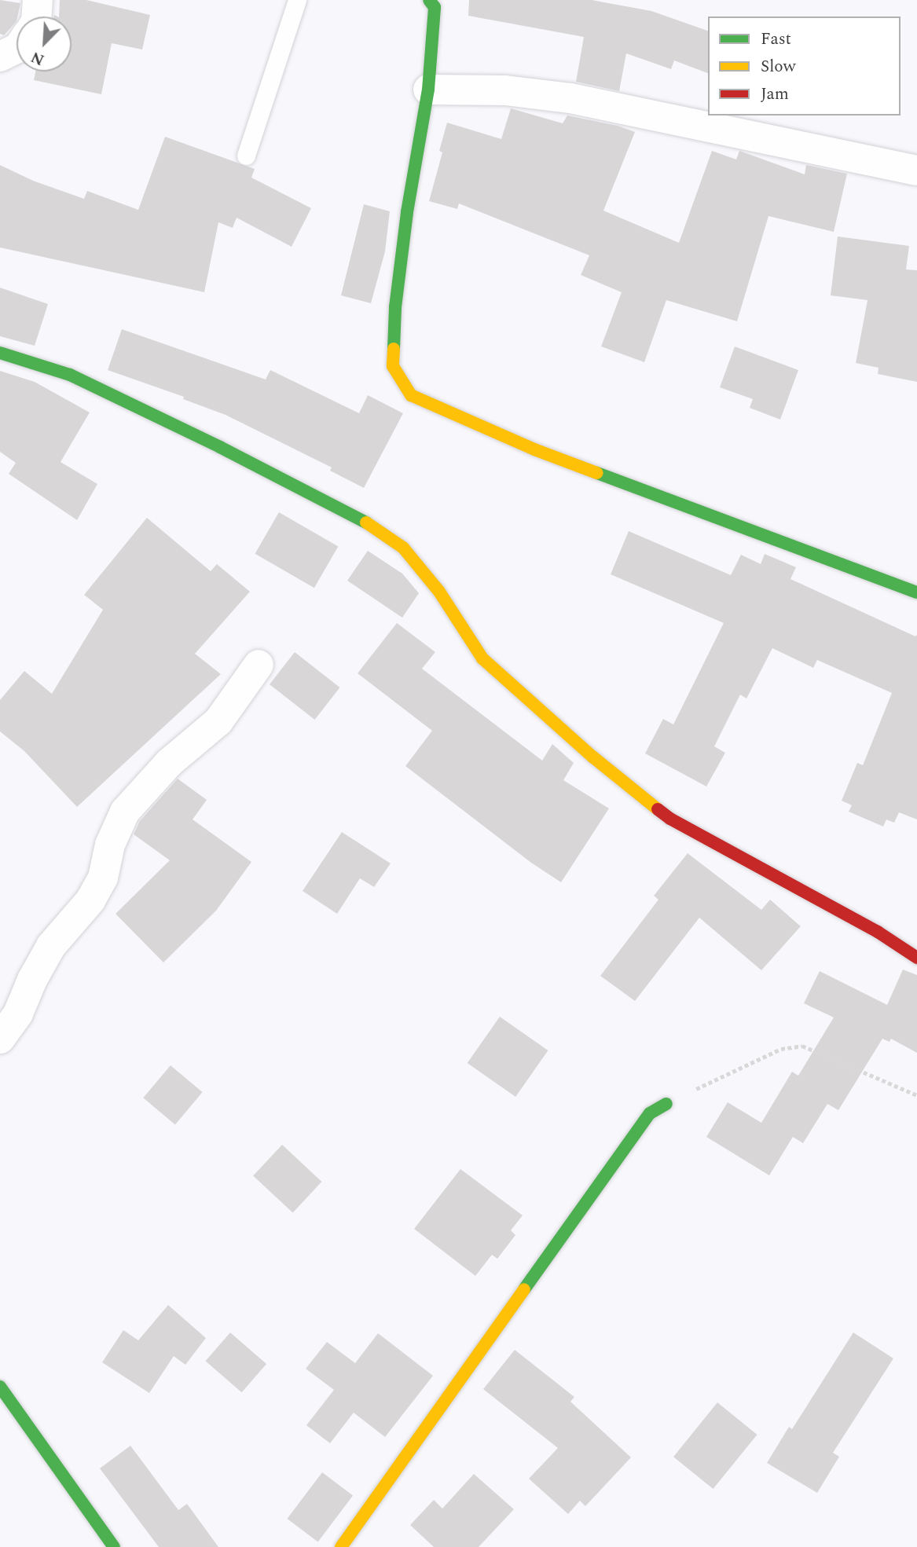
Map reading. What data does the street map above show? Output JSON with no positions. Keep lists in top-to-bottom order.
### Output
{
  "legend": ["Fast", "Slow", "Jam"],
  "north": "bottom left"
}
